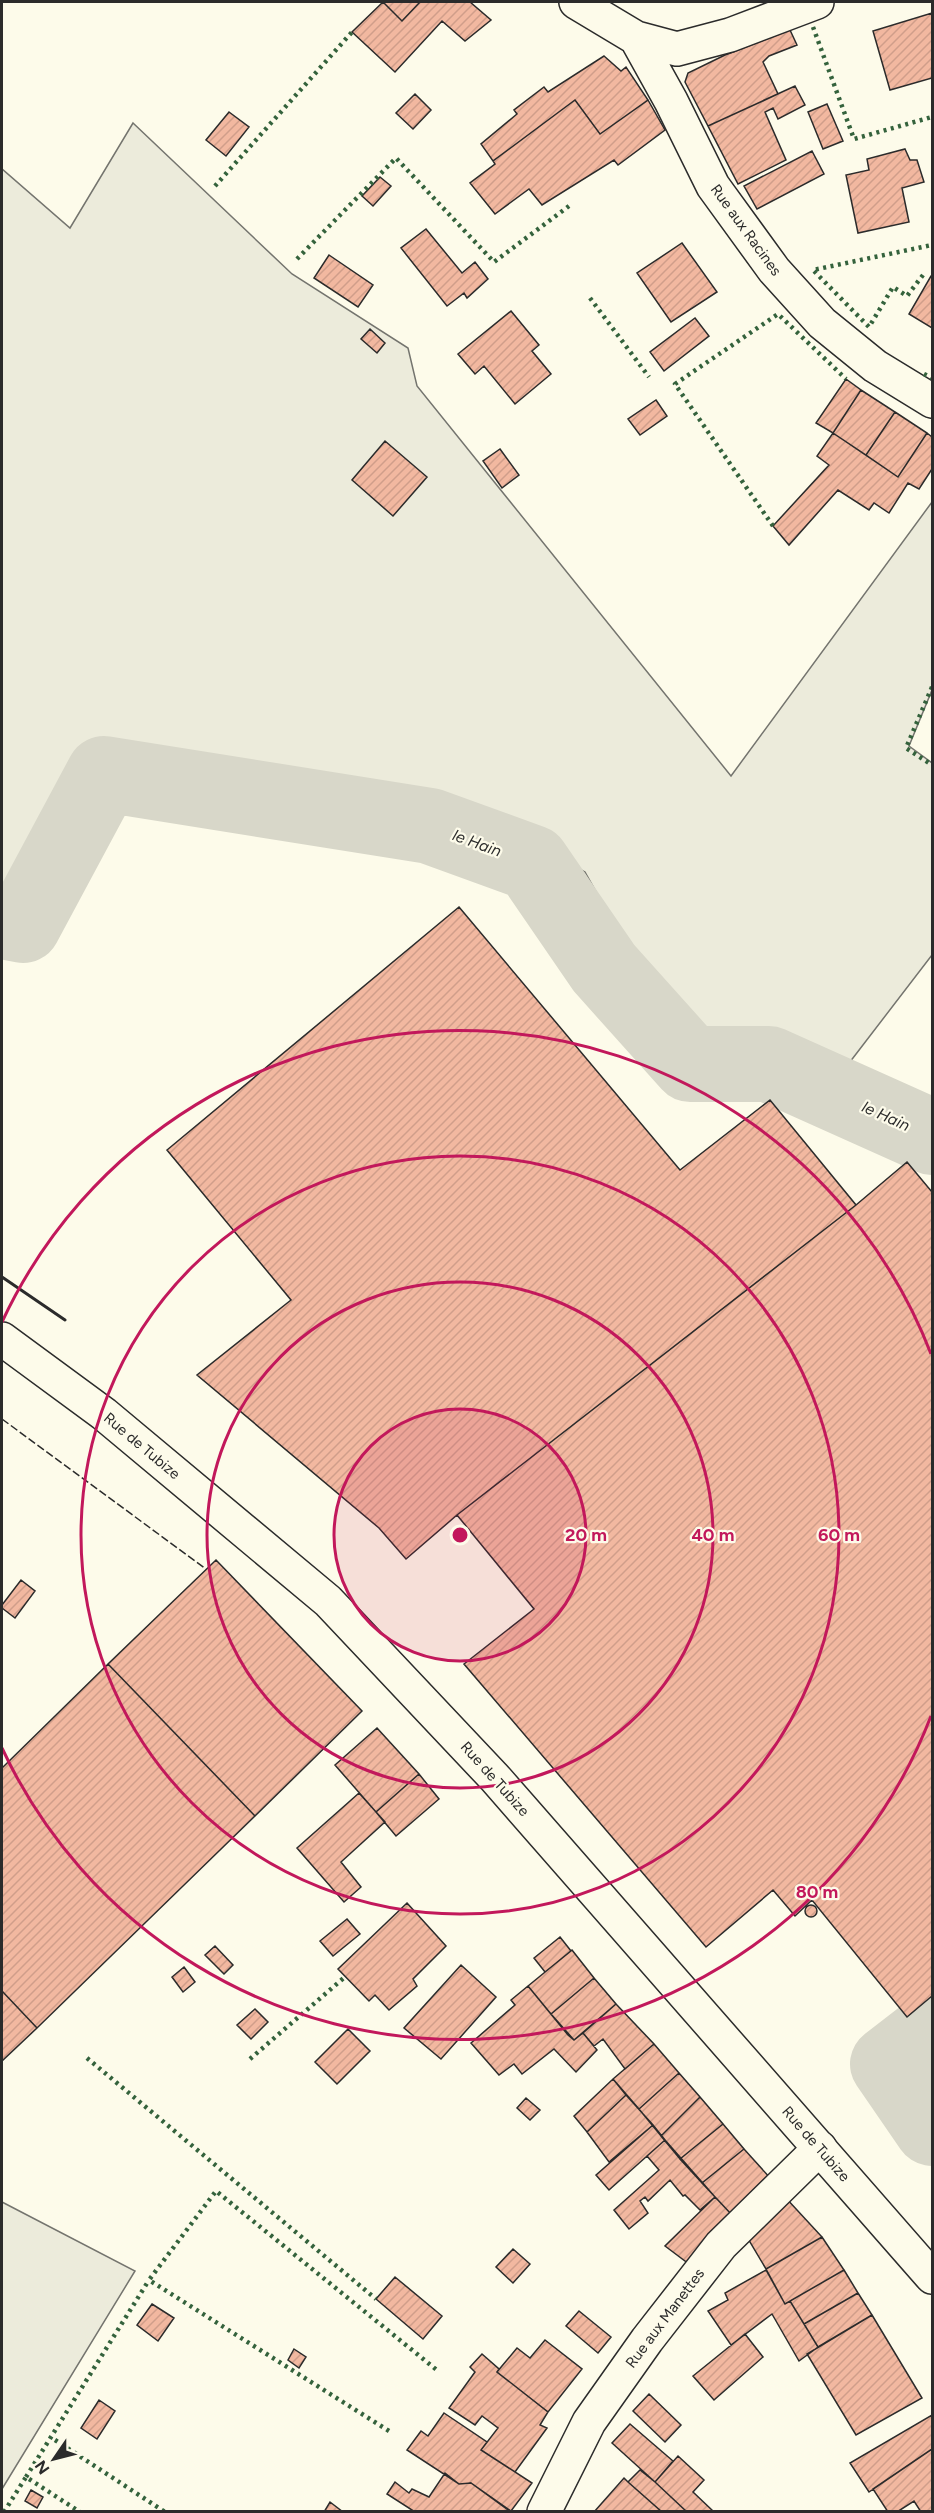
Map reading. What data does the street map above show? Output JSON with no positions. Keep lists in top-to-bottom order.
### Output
{
  "streets": {
    "main road": ["Rue aux Racines", "Rue de Tubize", "Rue aux Manettes"]
  },
  "crossings": [
    ["Rue de Tubize", "Rue aux Manettes"]
  ],
  "water": ["le Hain"],
  "north": "bottom left",
  "rings": [
    "20 m",
    "40 m",
    "60 m",
    "80 m"
  ]
}
